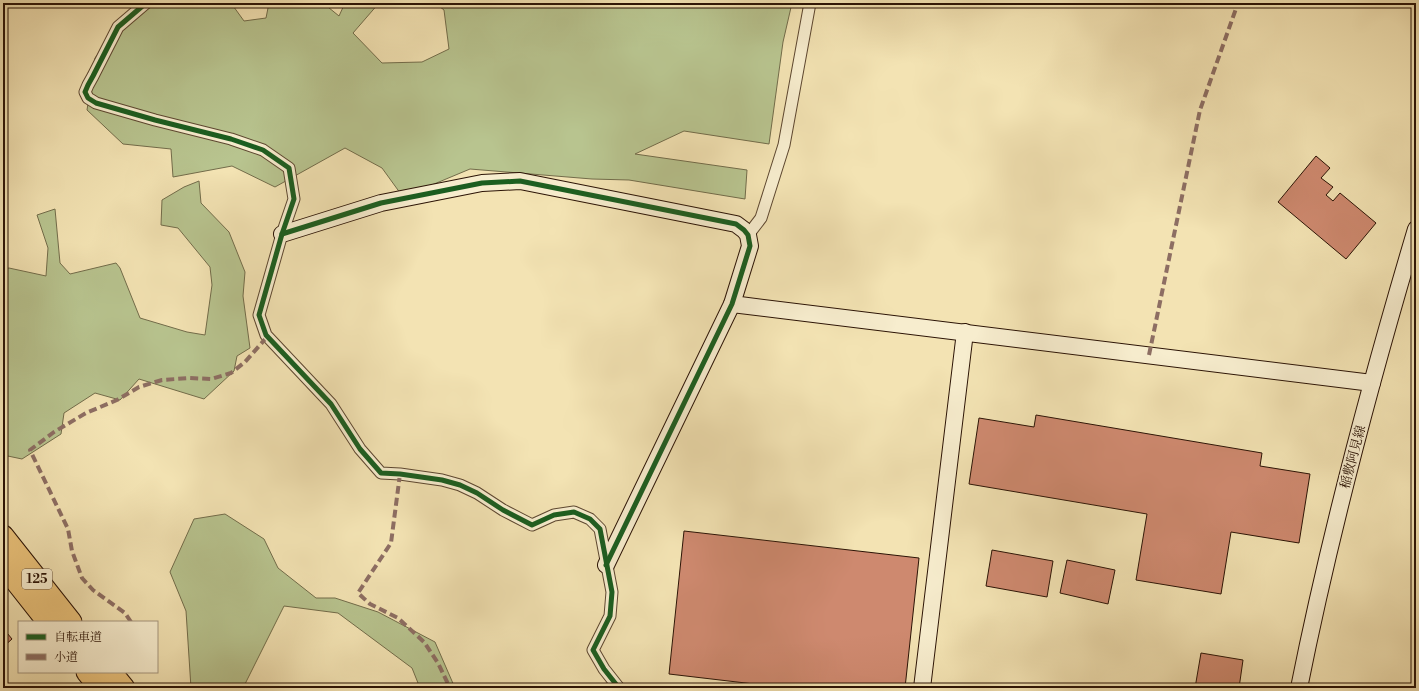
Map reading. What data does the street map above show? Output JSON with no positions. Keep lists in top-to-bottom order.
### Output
{
  "streets": {
    "highway": ["125"],
    "street": ["稲敷阿見線"]
  },
  "legend": ["自転車道", "小道"]
}
